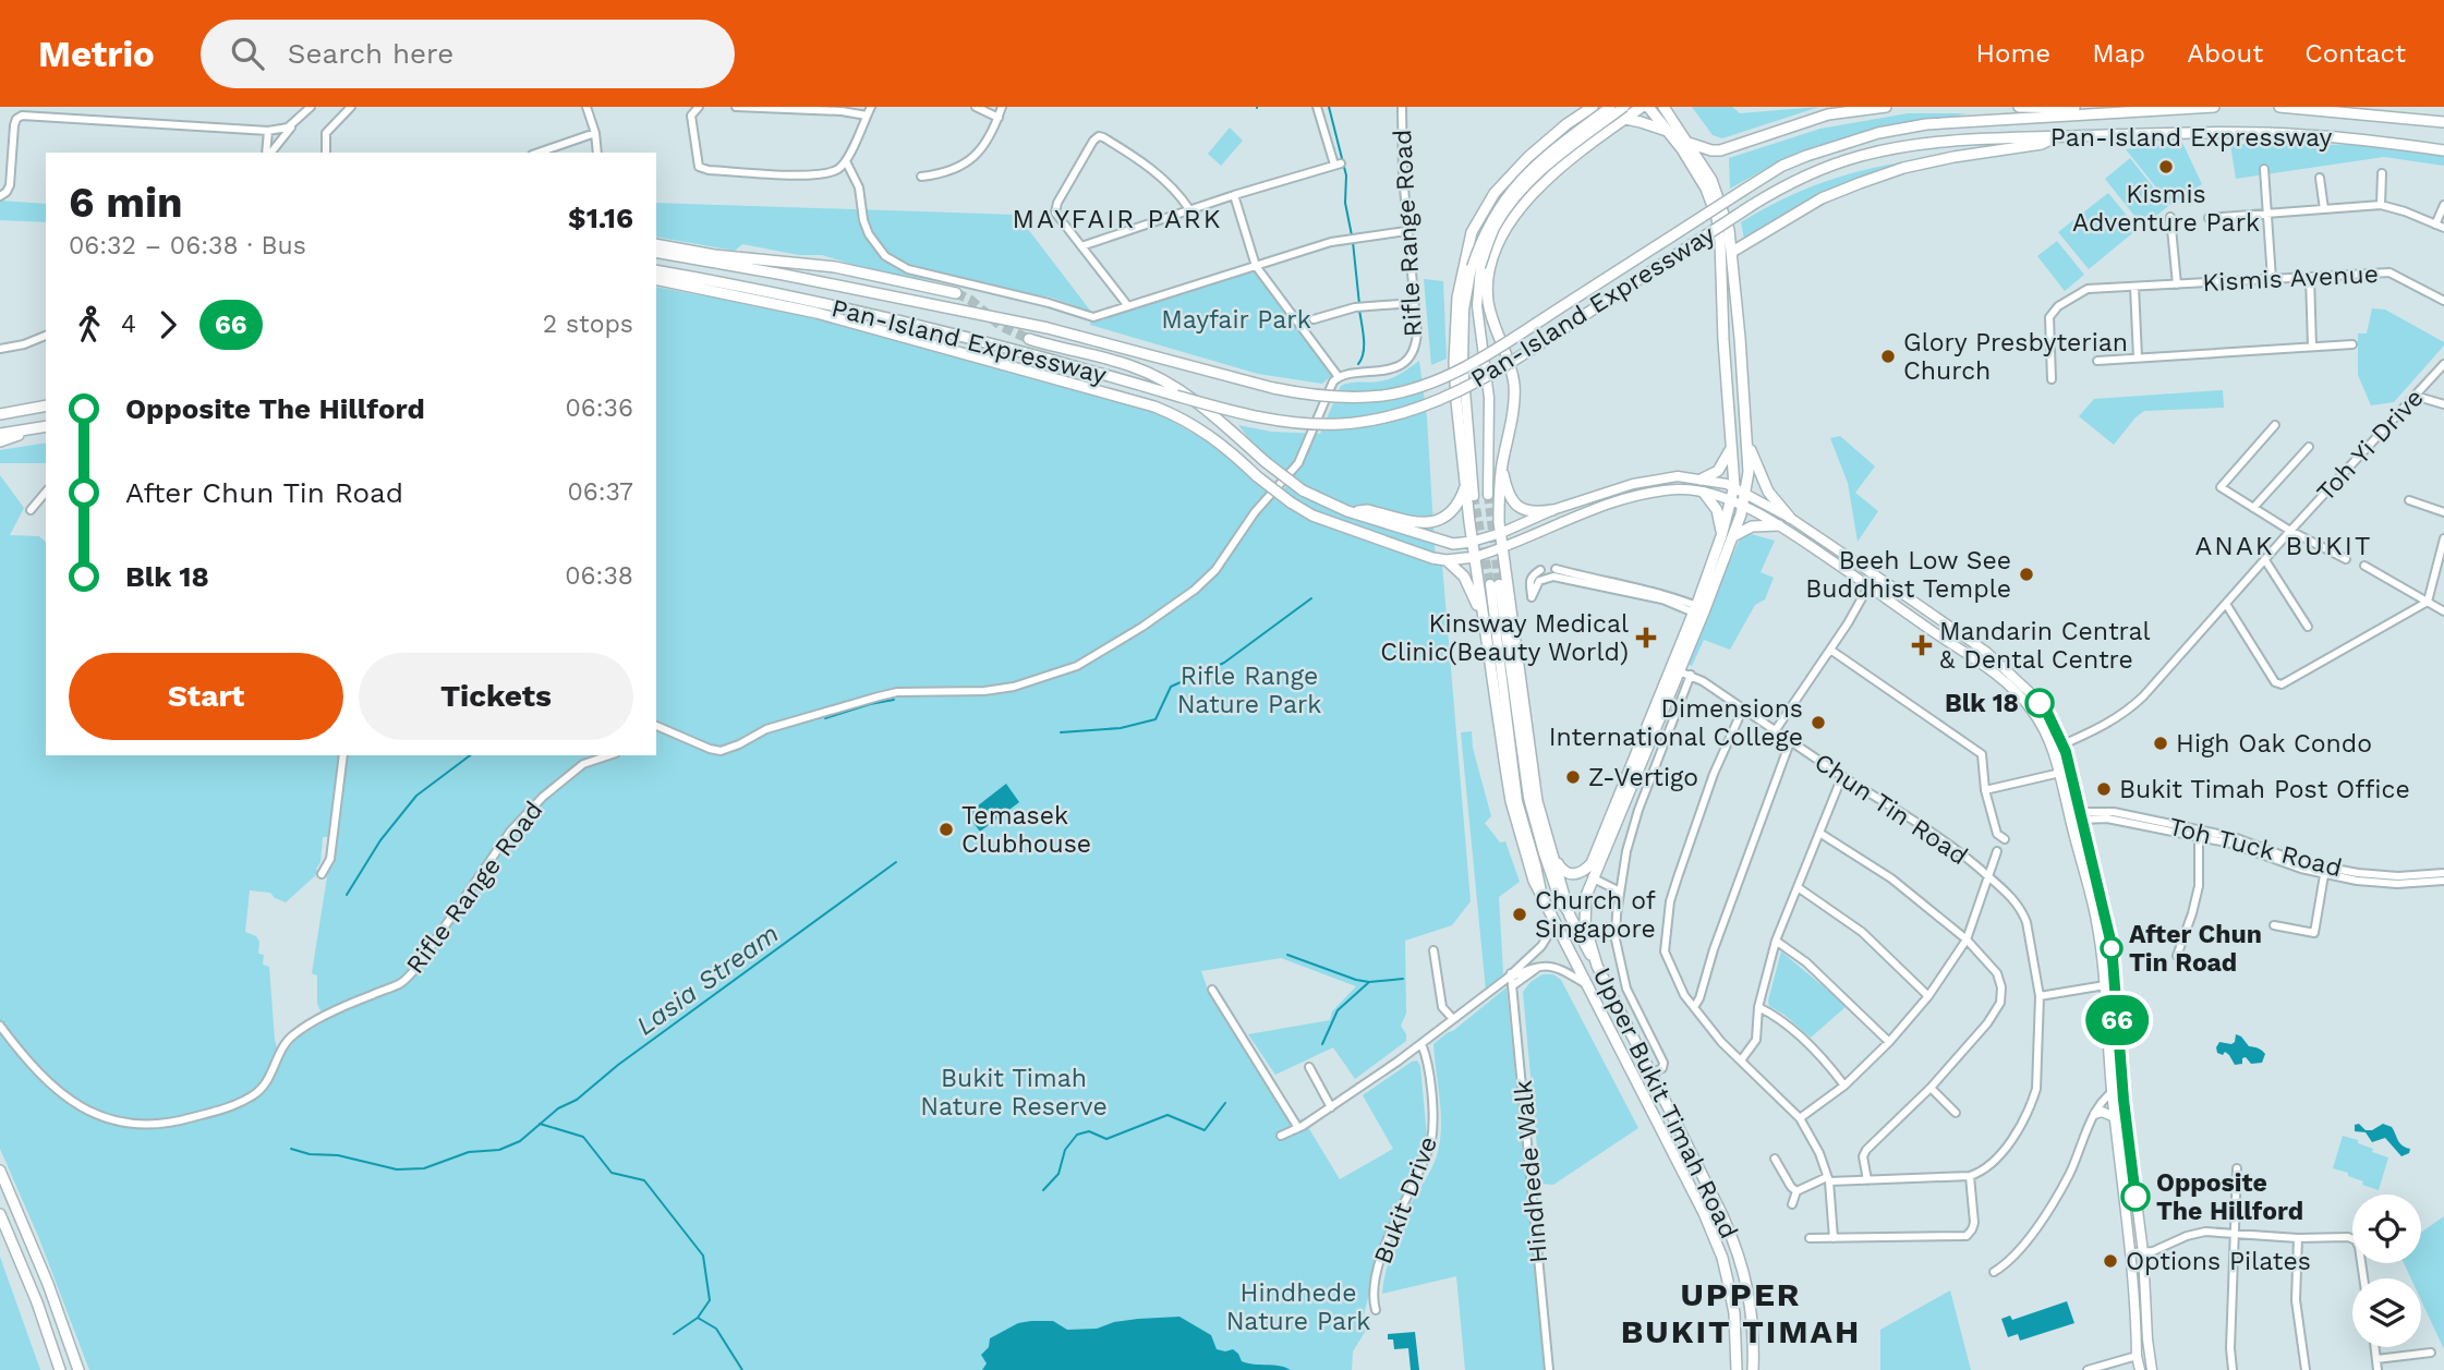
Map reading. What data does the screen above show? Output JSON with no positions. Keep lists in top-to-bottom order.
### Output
{
  "streets": {
    "highway": ["Pan-Island Expressway", "Upper Bukit Timah Road"],
    "street": [
      "Rifle Range Road",
      "Kismis Avenue",
      "Toh Yi Drive",
      "Chun Tin Road",
      "Toh Tuck Road",
      "Hindhede Walk",
      "Bukit Drive"
    ]
  },
  "crossings": [
    ["Chun Tin Road", "Upper Bukit Timah Road"]
  ],
  "districts": ["MAYFAIR PARK", "ANAK BUKIT", "UPPER BUKIT TIMAH"],
  "water": ["Lasia Stream"],
  "parks": [
    "Mayfair Park",
    "Rifle Range Nature Park",
    "Bukit Timah Nature Reserve",
    "Hindhede Nature Park"
  ],
  "places": {
    "other": [
      "Kismis Adventure Park",
      "Glory Presbyterian Church",
      "Beeh Low See Buddhist Temple",
      "Blk 18",
      "Dimensions International College",
      "High Oak Condo",
      "Z-Vertigo",
      "Bukit Timah Post Office",
      "Temasek Clubhouse",
      "Church of Singapore",
      "After Chun Tin Road",
      "Opposite The Hillford",
      "Options Pilates"
    ],
    "health": ["Kinsway Medical Clinic(Beauty World)", "Mandarin Central & Dental Centre"]
  },
  "lines": ["bus line 66"],
  "page": {
    "header": "Metrio",
    "search": "Search here",
    "nav": [
      "Home",
      "Map",
      "About",
      "Contact"
    ],
    "on_map": "66",
    "heading": ["6 min", "06:32 – 06:38 · Bus", "$1.16"],
    "legs": ["4", "66", "2 stops"],
    "list": [
      {
        "name": "Opposite The Hillford",
        "value": "06:36"
      },
      {
        "name": "After Chun Tin Road",
        "value": "06:37"
      },
      {
        "name": "Blk 18",
        "value": "06:38"
      }
    ],
    "buttons": ["Start", "Tickets"]
  }
}
